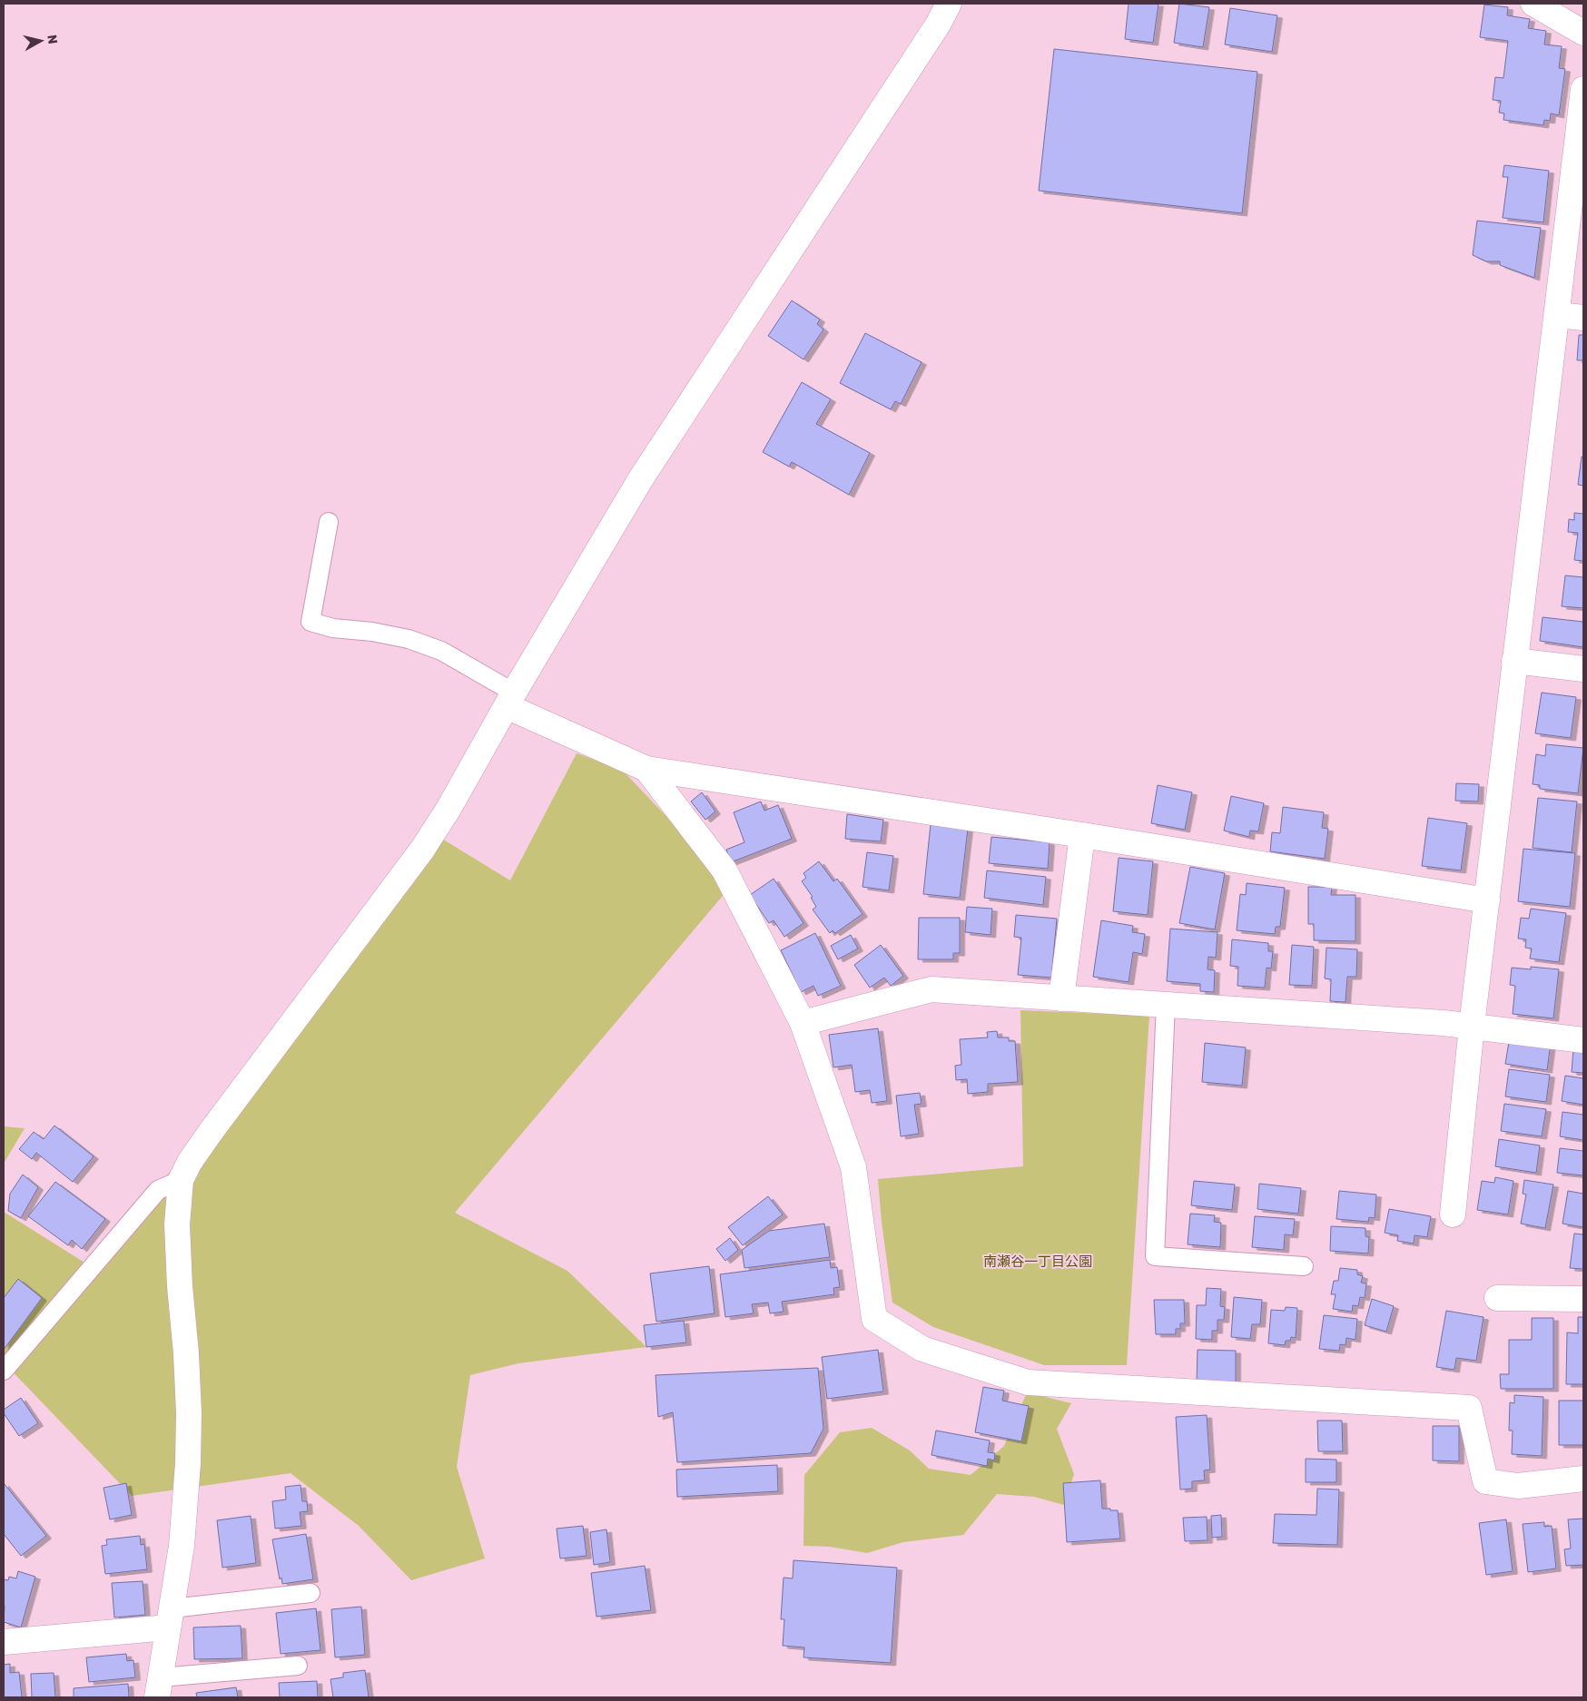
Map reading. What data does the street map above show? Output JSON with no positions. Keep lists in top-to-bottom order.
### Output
{
  "parks": ["南瀬谷一丁目公園"],
  "north": "right"
}
